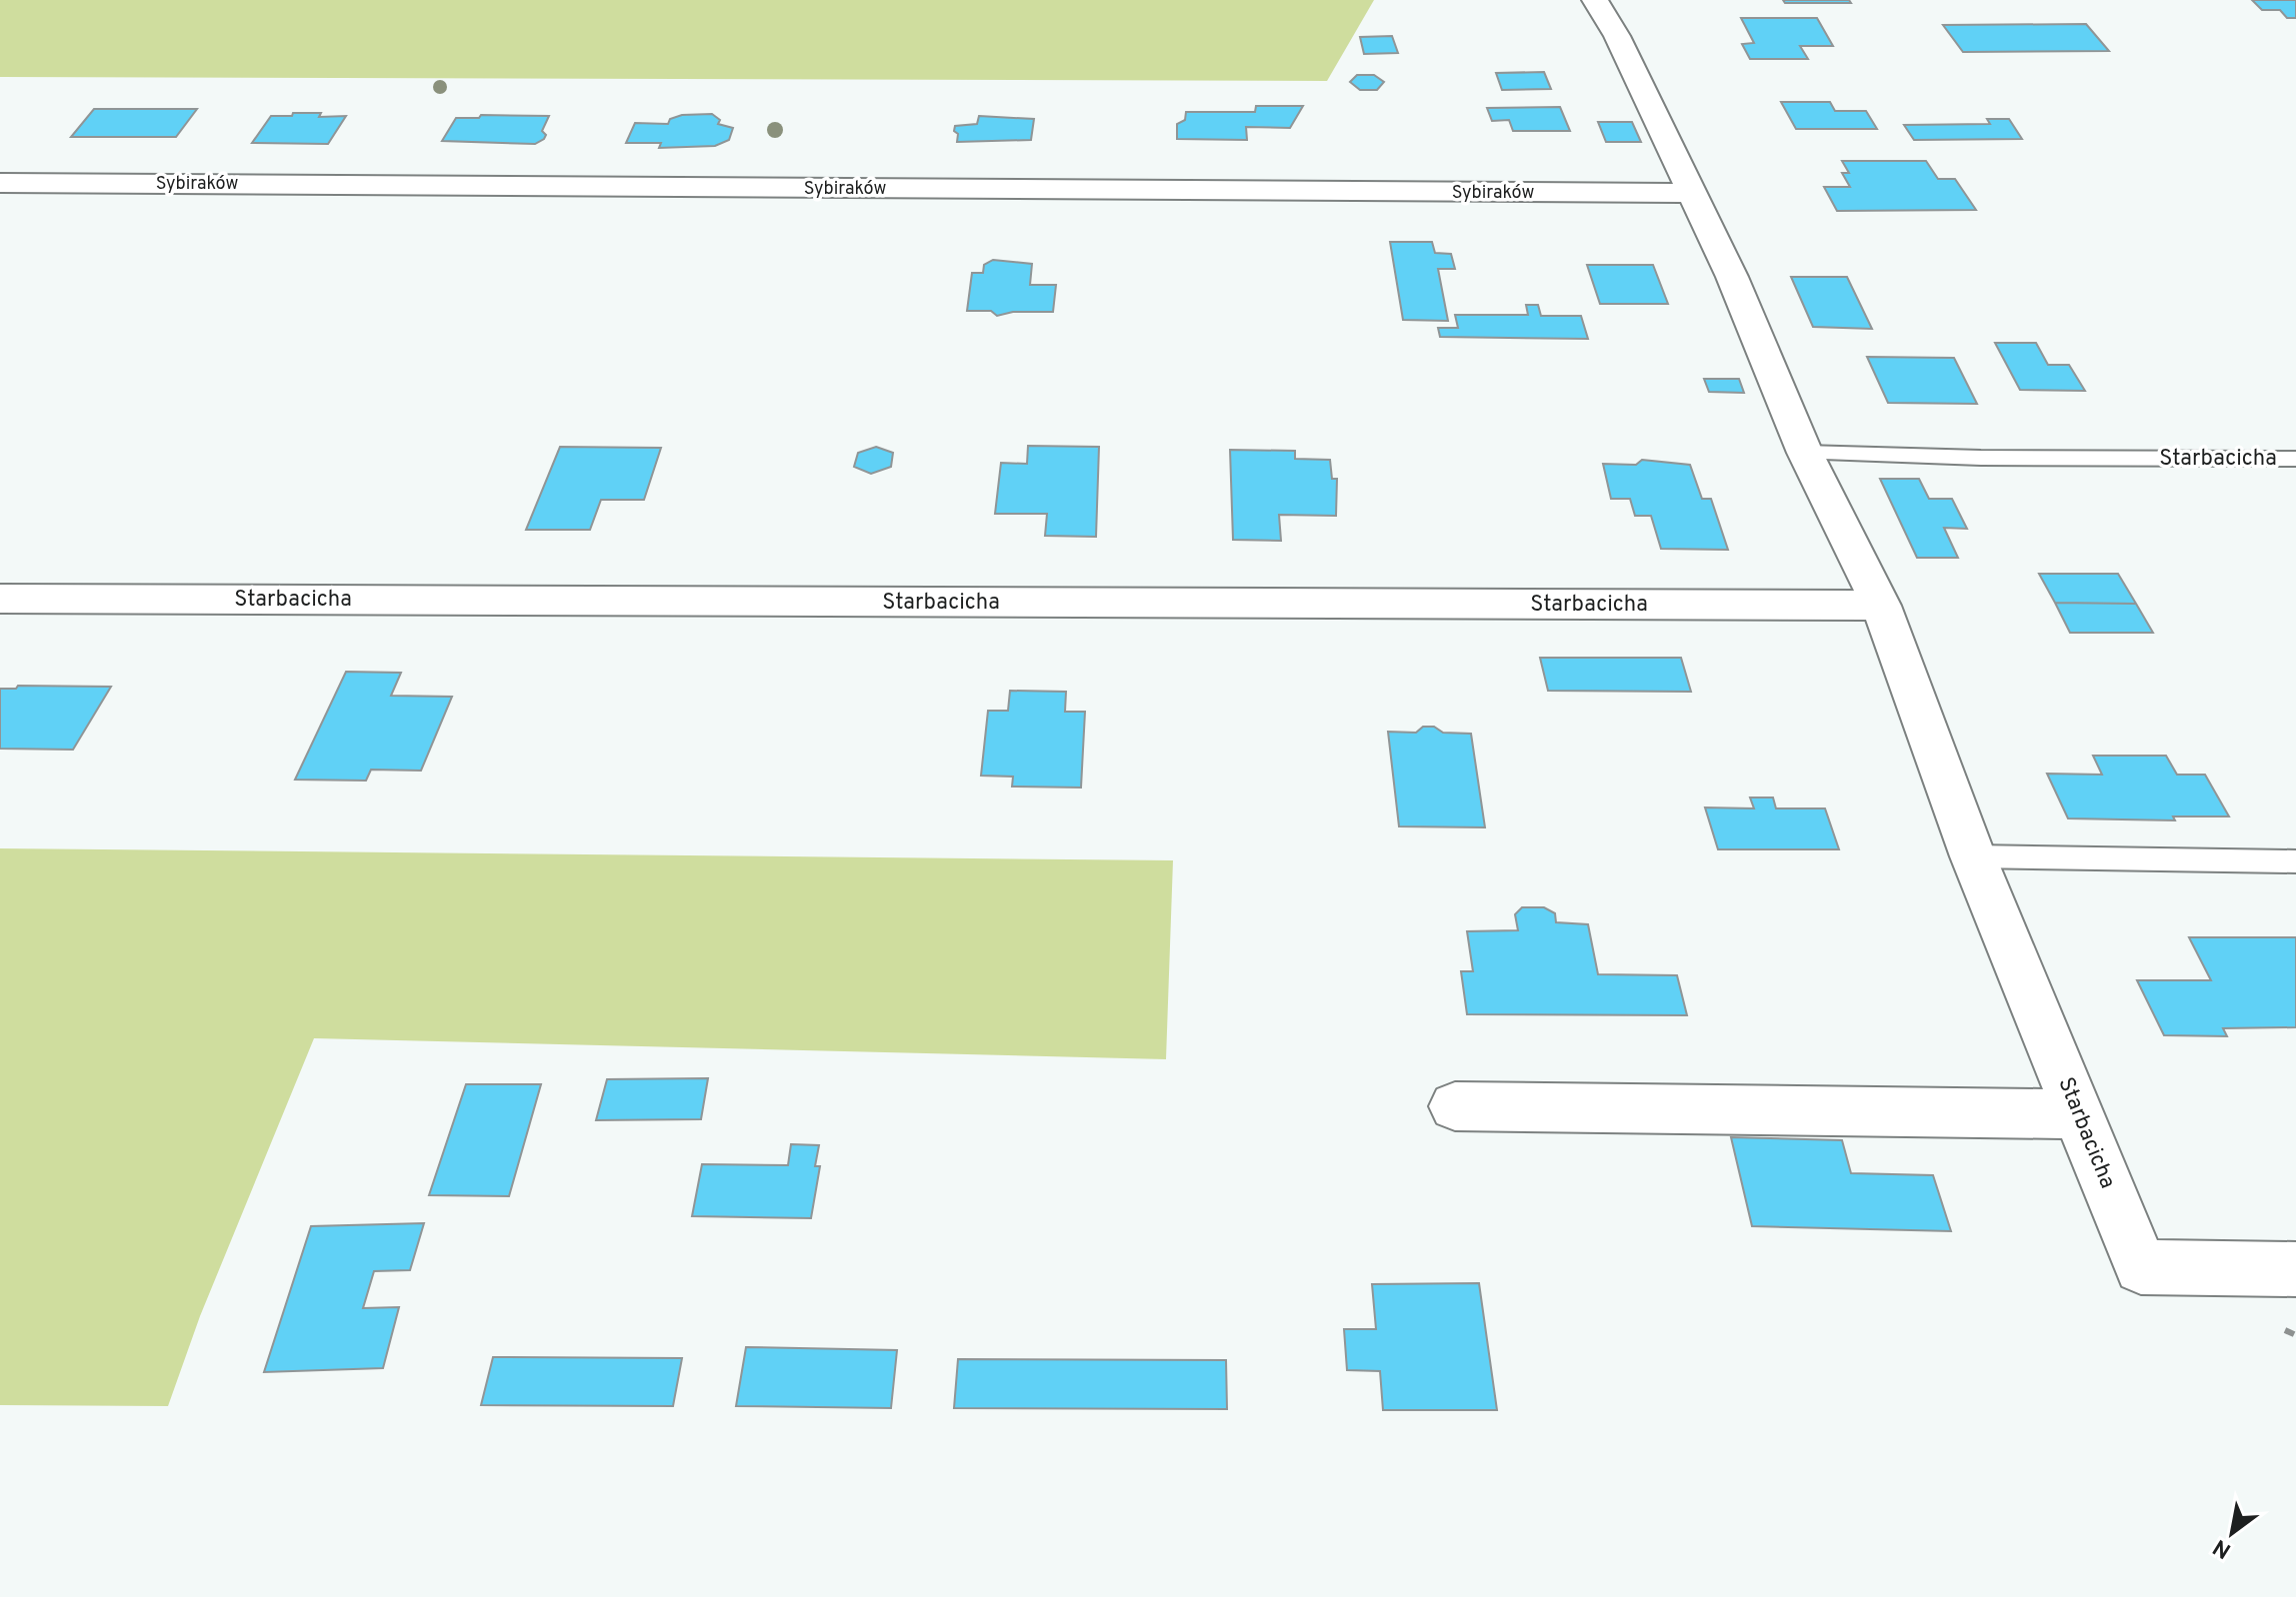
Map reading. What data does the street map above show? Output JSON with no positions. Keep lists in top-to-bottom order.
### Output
{
  "streets": {
    "street": ["Sybiraków", "Starbacicha"]
  },
  "crossings": [
    ["Sybiraków", "Starbacicha"]
  ],
  "north": "bottom left"
}
